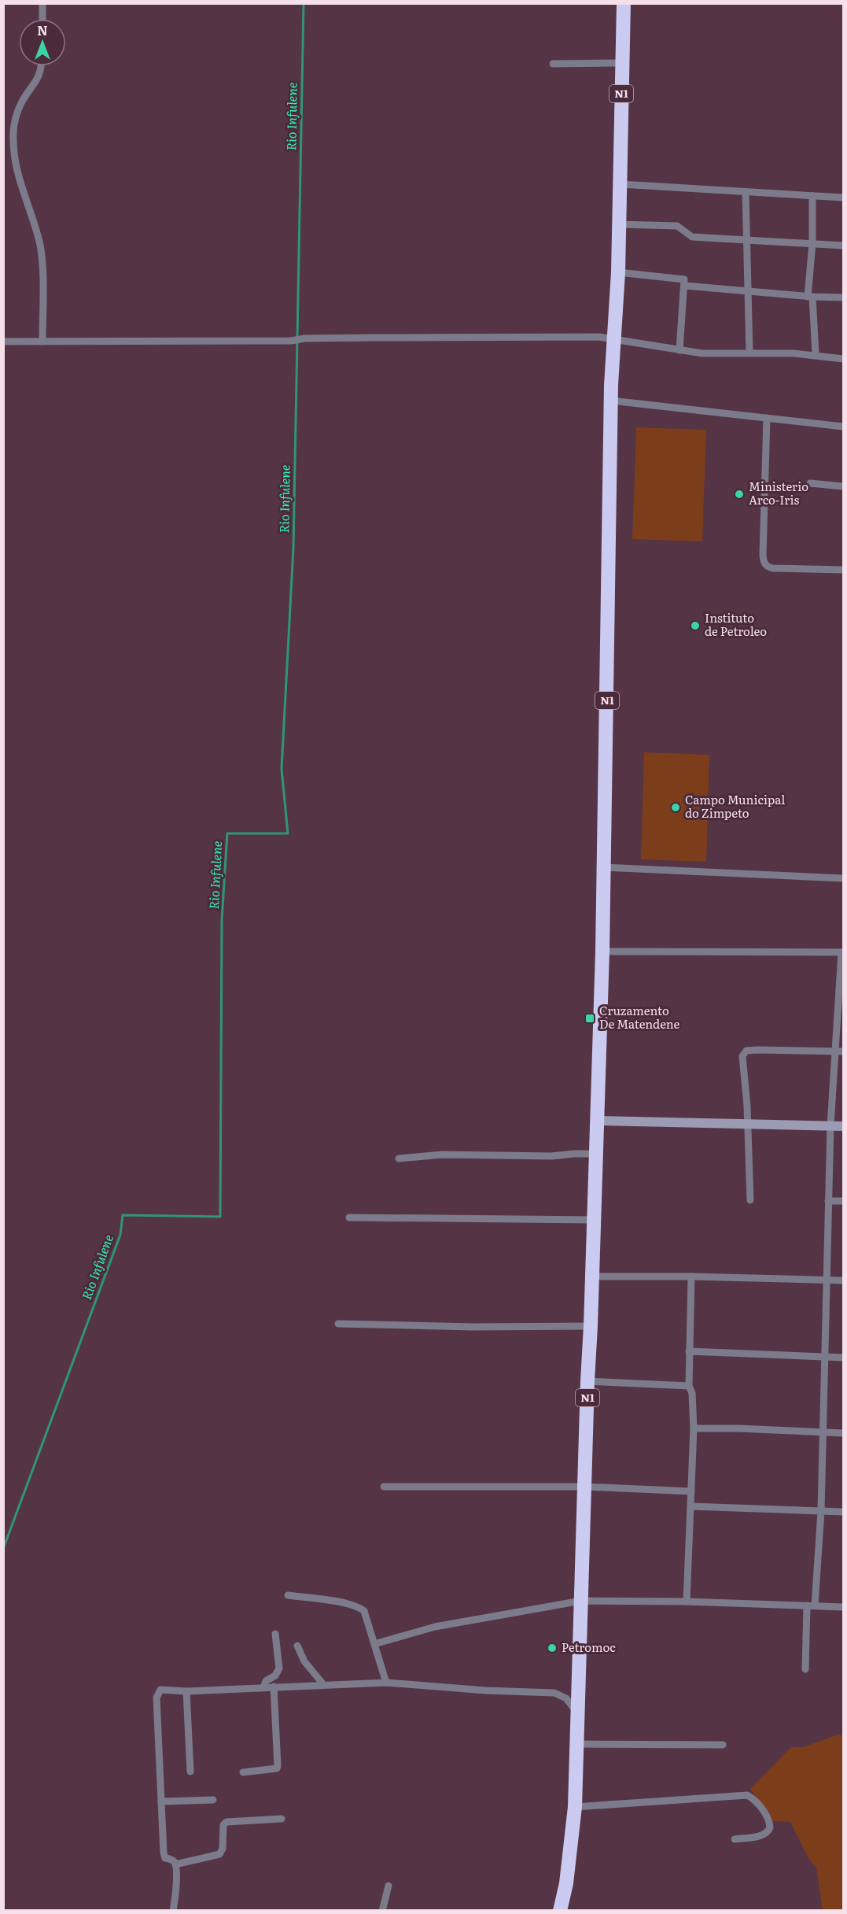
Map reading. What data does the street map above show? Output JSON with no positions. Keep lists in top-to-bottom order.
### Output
{
  "streets": {
    "highway": ["N1"]
  },
  "water": ["Rio Infulene"],
  "places": {
    "other": [
      "Ministerio Arco-Iris",
      "Instituto de Petroleo",
      "Campo Municipal do Zimpeto",
      "Petromoc"
    ],
    "transit": ["Cruzamento De Matendene"]
  },
  "north": "top"
}
